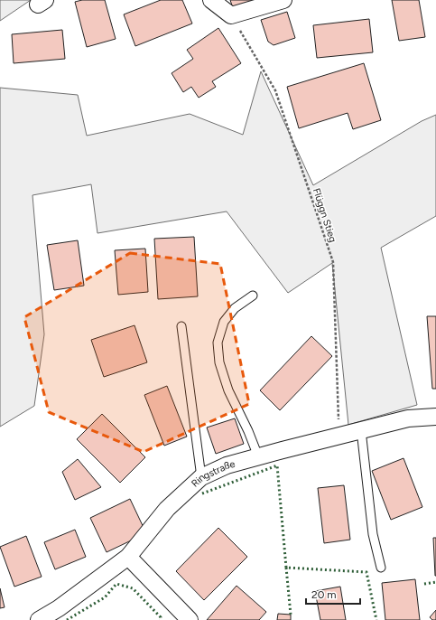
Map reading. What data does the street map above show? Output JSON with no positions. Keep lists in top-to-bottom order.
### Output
{
  "streets": {
    "street": ["Ringstraße"],
    "path": ["Flüggn Stieg"]
  },
  "crossings": [
    ["Flüggn Stieg", "Ringstraße"]
  ],
  "scale_bar": "20 m"
}
